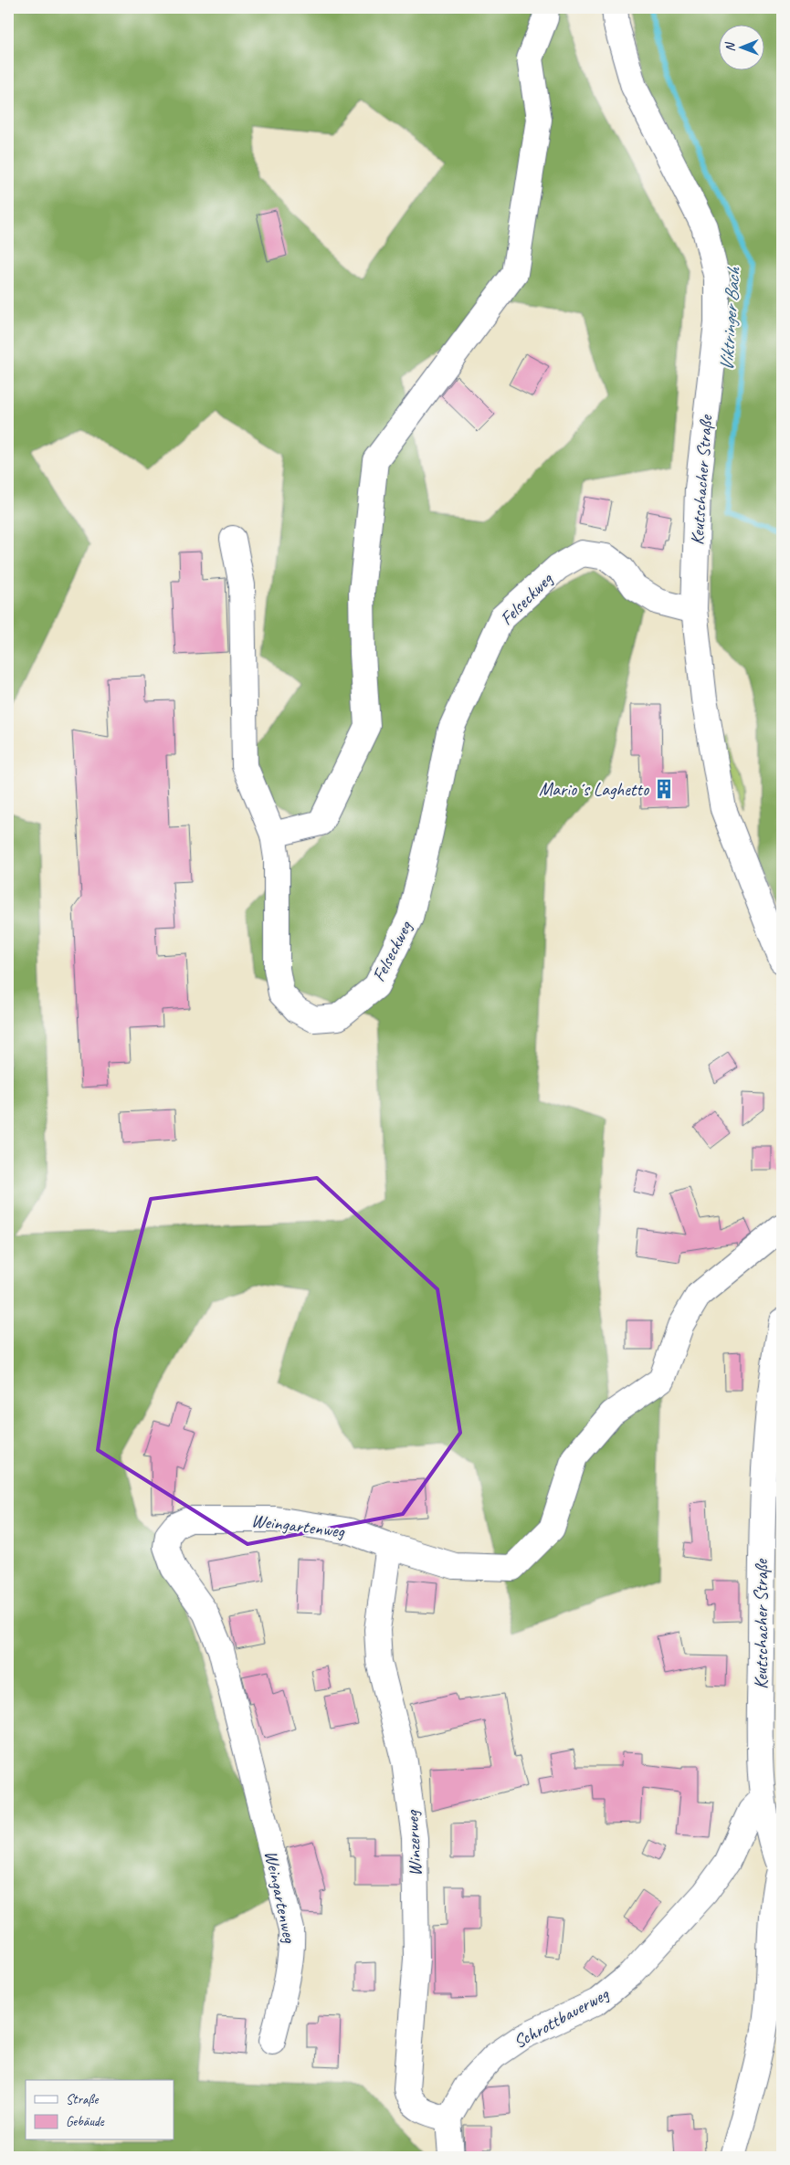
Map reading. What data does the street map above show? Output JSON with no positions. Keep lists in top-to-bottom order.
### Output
{
  "streets": {
    "street": [
      "Keutschacher Straße",
      "Felseckweg",
      "Weingartenweg",
      "Winzerweg",
      "Schrottbauerweg"
    ]
  },
  "crossings": [
    ["Keutschacher Straße", "Felseckweg"],
    ["Keutschacher Straße", "Schrottbauerweg"],
    ["Weingartenweg", "Winzerweg"],
    ["Winzerweg", "Schrottbauerweg"]
  ],
  "water": ["Viktringer Bach"],
  "places": {
    "building": ["Mario´s Laghetto"]
  },
  "legend": ["Straße", "Gebäude"],
  "north": "left"
}
